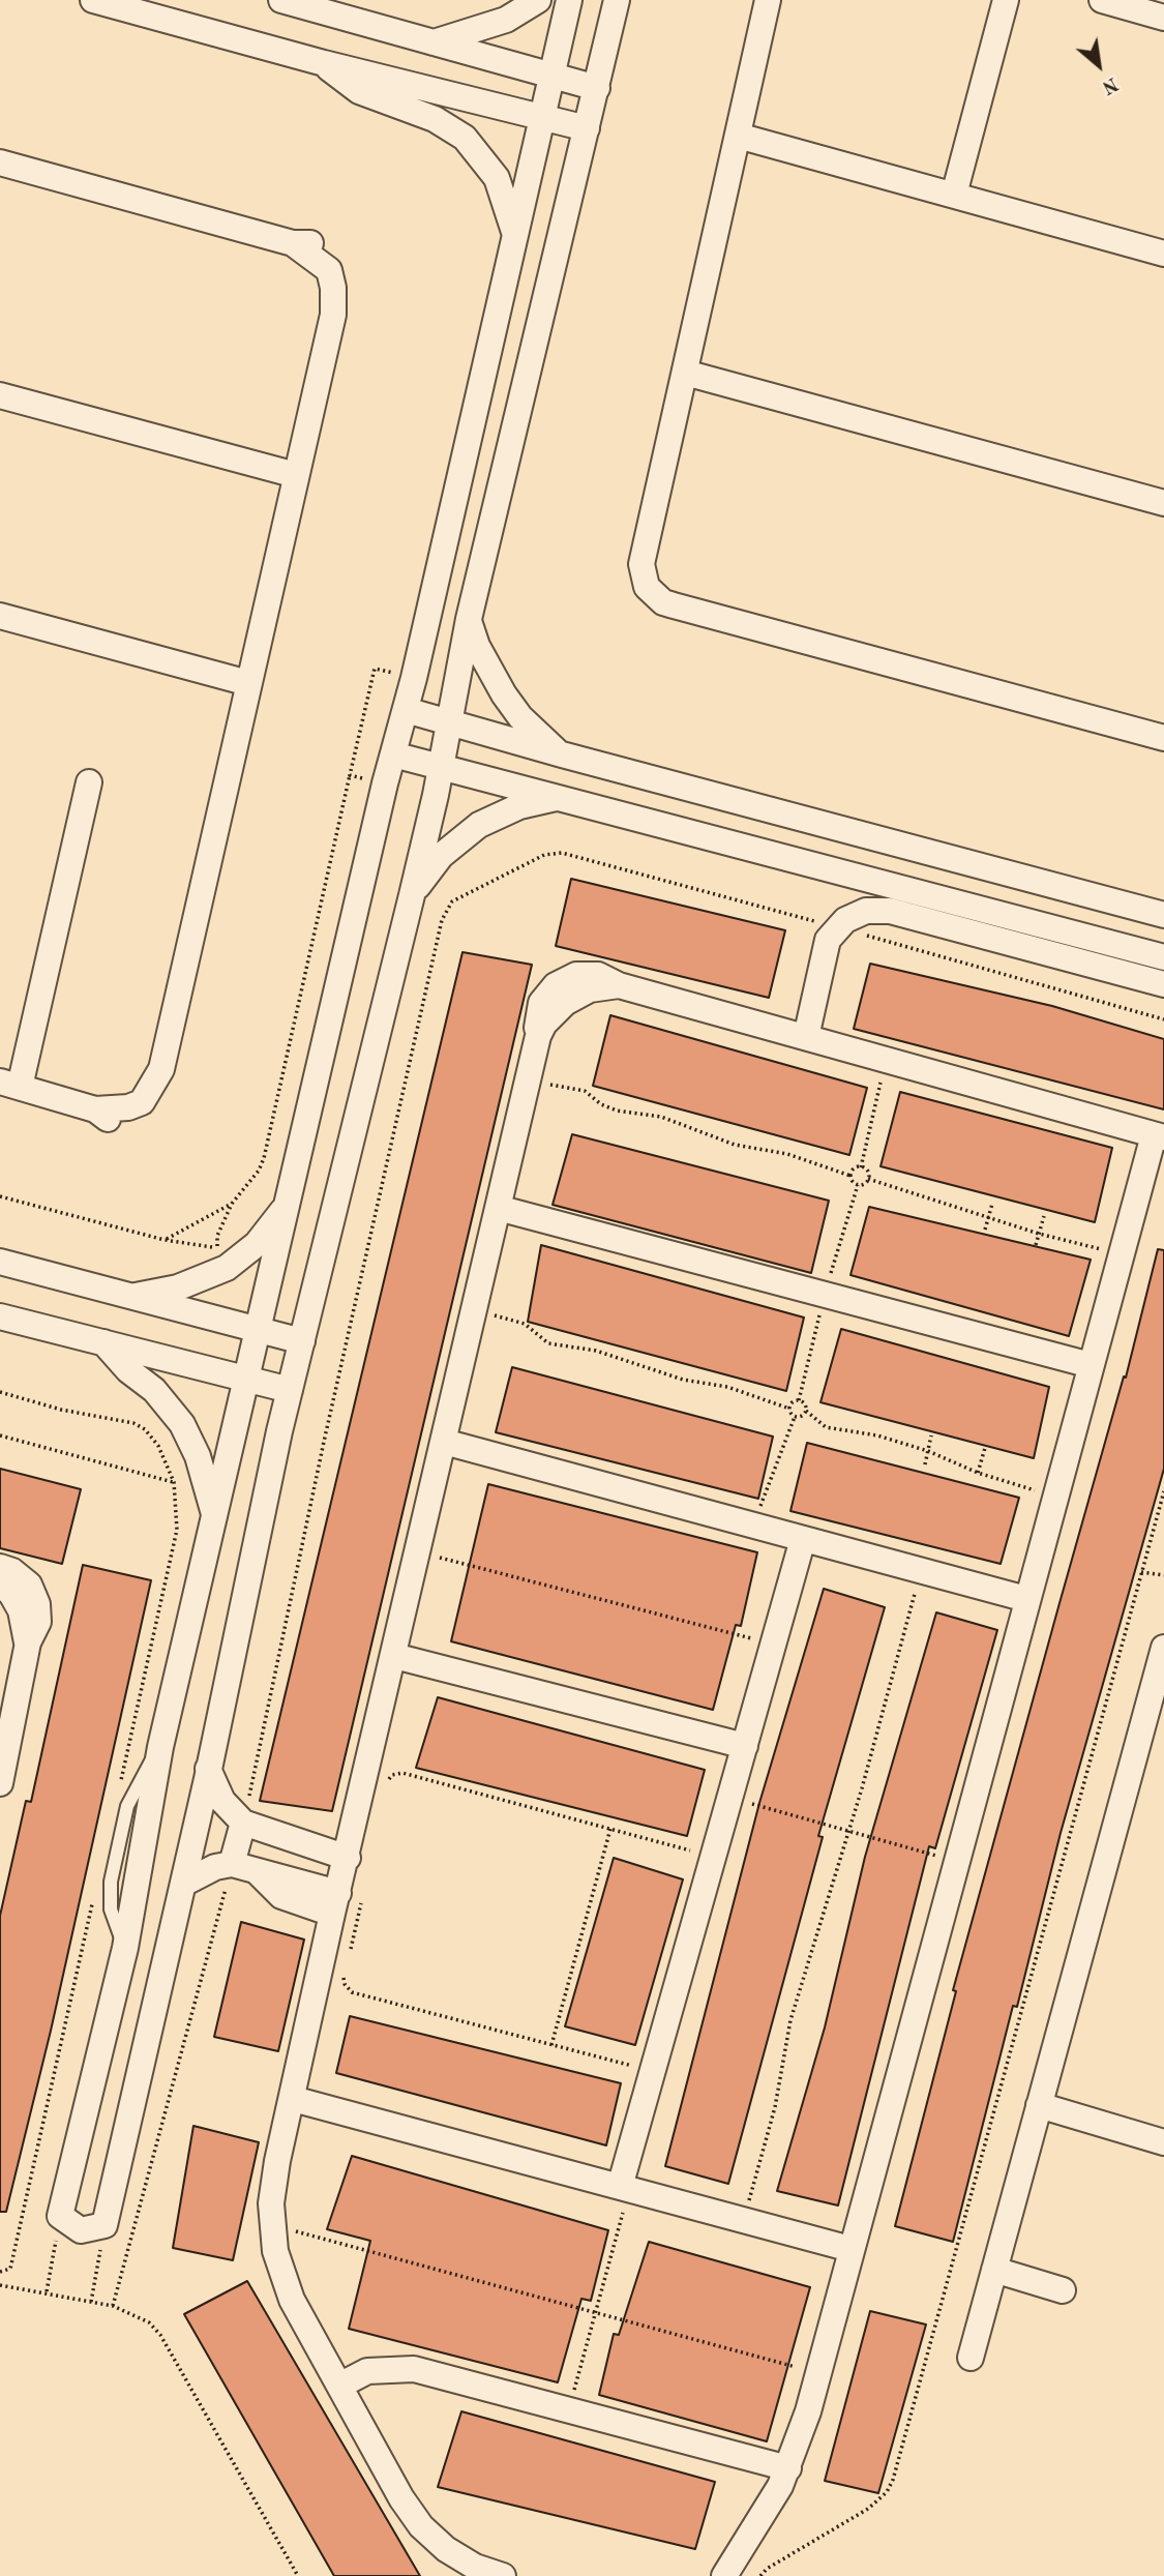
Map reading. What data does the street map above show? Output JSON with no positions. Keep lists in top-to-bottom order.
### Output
{
  "north": "bottom right"
}
